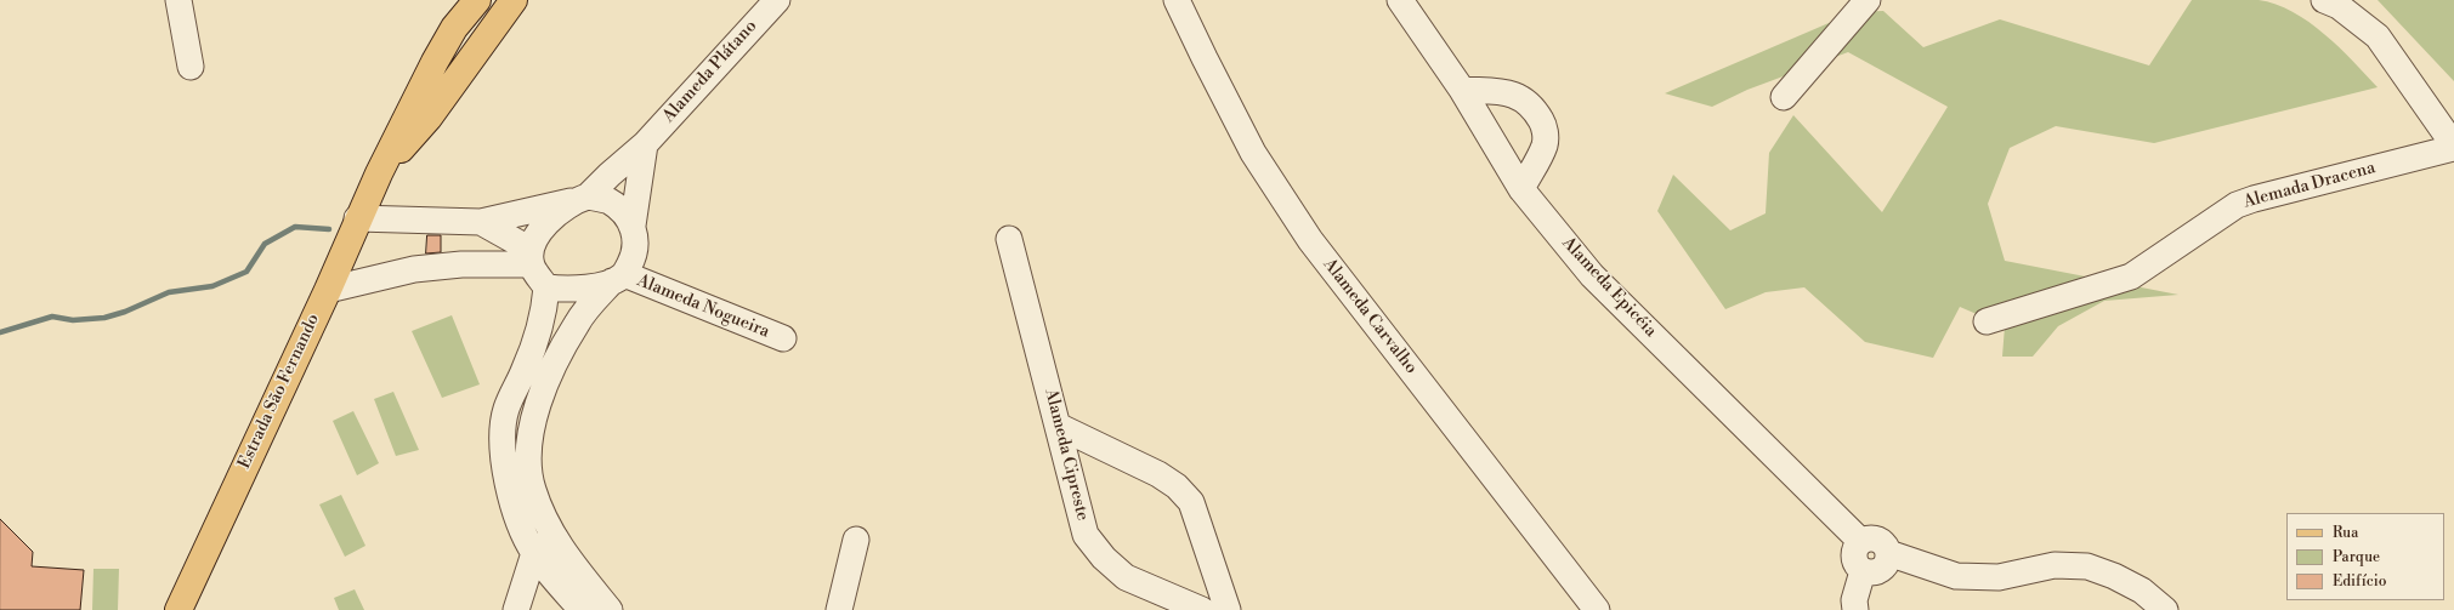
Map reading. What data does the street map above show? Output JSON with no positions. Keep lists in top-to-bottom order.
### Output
{
  "streets": {
    "main road": ["Estrada São Fernando"],
    "street": [
      "Alameda Plátano",
      "Alemada Dracena",
      "Alameda Epicéia",
      "Alameda Nogueira",
      "Alameda Carvalho",
      "Alameda Cipreste"
    ]
  },
  "crossings": [
    ["Alameda Plátano", "Alameda Nogueira"]
  ],
  "legend": ["Rua", "Parque", "Edifício"]
}
